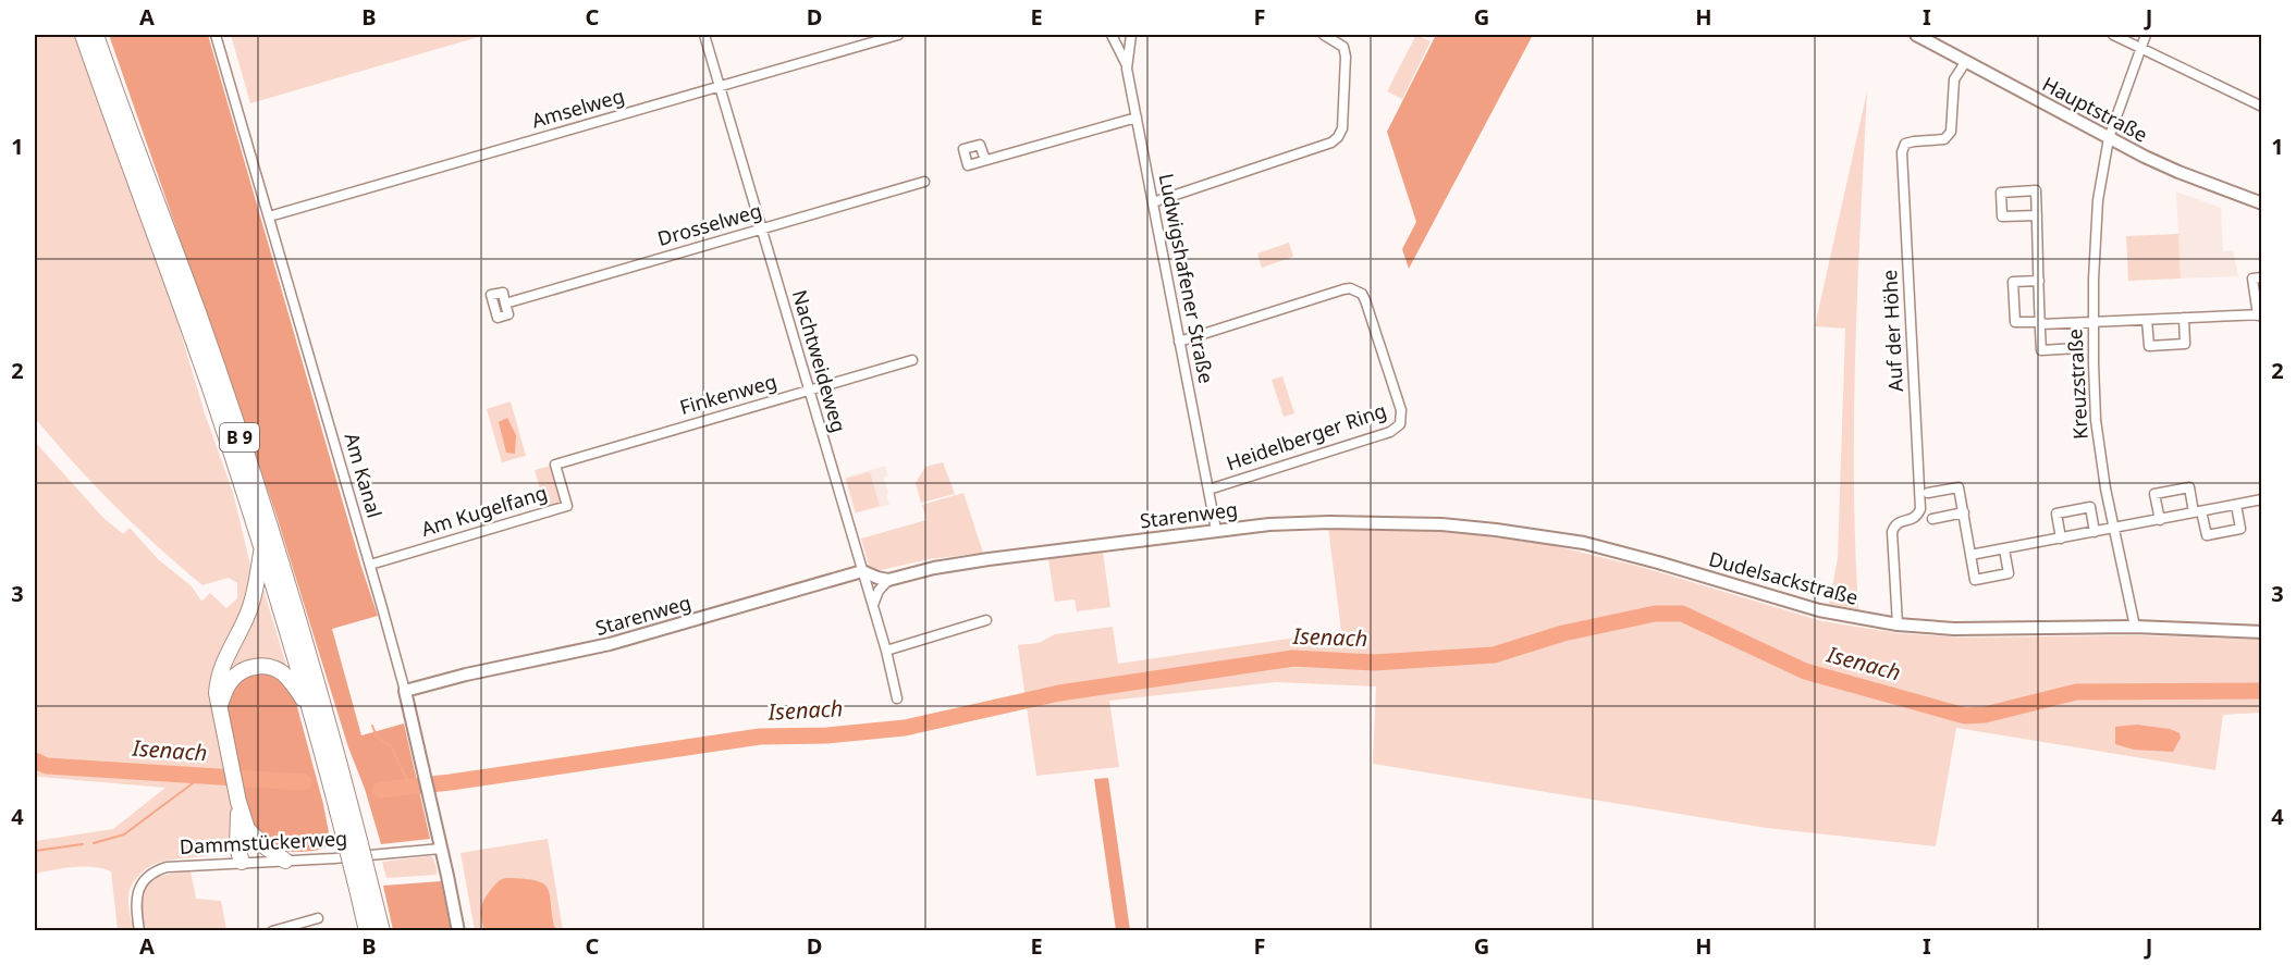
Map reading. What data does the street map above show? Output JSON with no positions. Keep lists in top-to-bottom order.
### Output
{
  "streets": {
    "highway": ["B 9"],
    "street": [
      "Amselweg",
      "Hauptstraße",
      "Drosselweg",
      "Ludwigshafener Straße",
      "Auf der Höhe",
      "Nachtweideweg",
      "Kreuzstraße",
      "Finkenweg",
      "Heidelberger Ring",
      "Am Kanal",
      "Am Kugelfang",
      "Starenweg",
      "Dudelsackstraße",
      "Dammstückerweg"
    ]
  },
  "crossings": [
    ["Amselweg", "Nachtweideweg"],
    ["Amselweg", "Am Kanal"],
    ["Hauptstraße", "Auf der Höhe"],
    ["Hauptstraße", "Kreuzstraße"],
    ["Drosselweg", "Nachtweideweg"],
    ["Ludwigshafener Straße", "Heidelberger Ring"],
    ["Ludwigshafener Straße", "Starenweg"],
    ["Auf der Höhe", "Dudelsackstraße"],
    ["Nachtweideweg", "Finkenweg"],
    ["Nachtweideweg", "Starenweg"],
    ["Kreuzstraße", "Dudelsackstraße"],
    ["Finkenweg", "Am Kugelfang"],
    ["B 9", "Dammstückerweg"],
    ["Am Kanal", "Am Kugelfang"],
    ["Am Kanal", "Starenweg"],
    ["Am Kanal", "Dammstückerweg"],
    ["Starenweg", "Dudelsackstraße"]
  ],
  "water": ["Isenach"],
  "grid": {
    "columns": [
      "A",
      "B",
      "C",
      "D",
      "E",
      "F",
      "G",
      "H",
      "I",
      "J"
    ],
    "rows": [
      "1",
      "2",
      "3",
      "4"
    ]
  }
}
